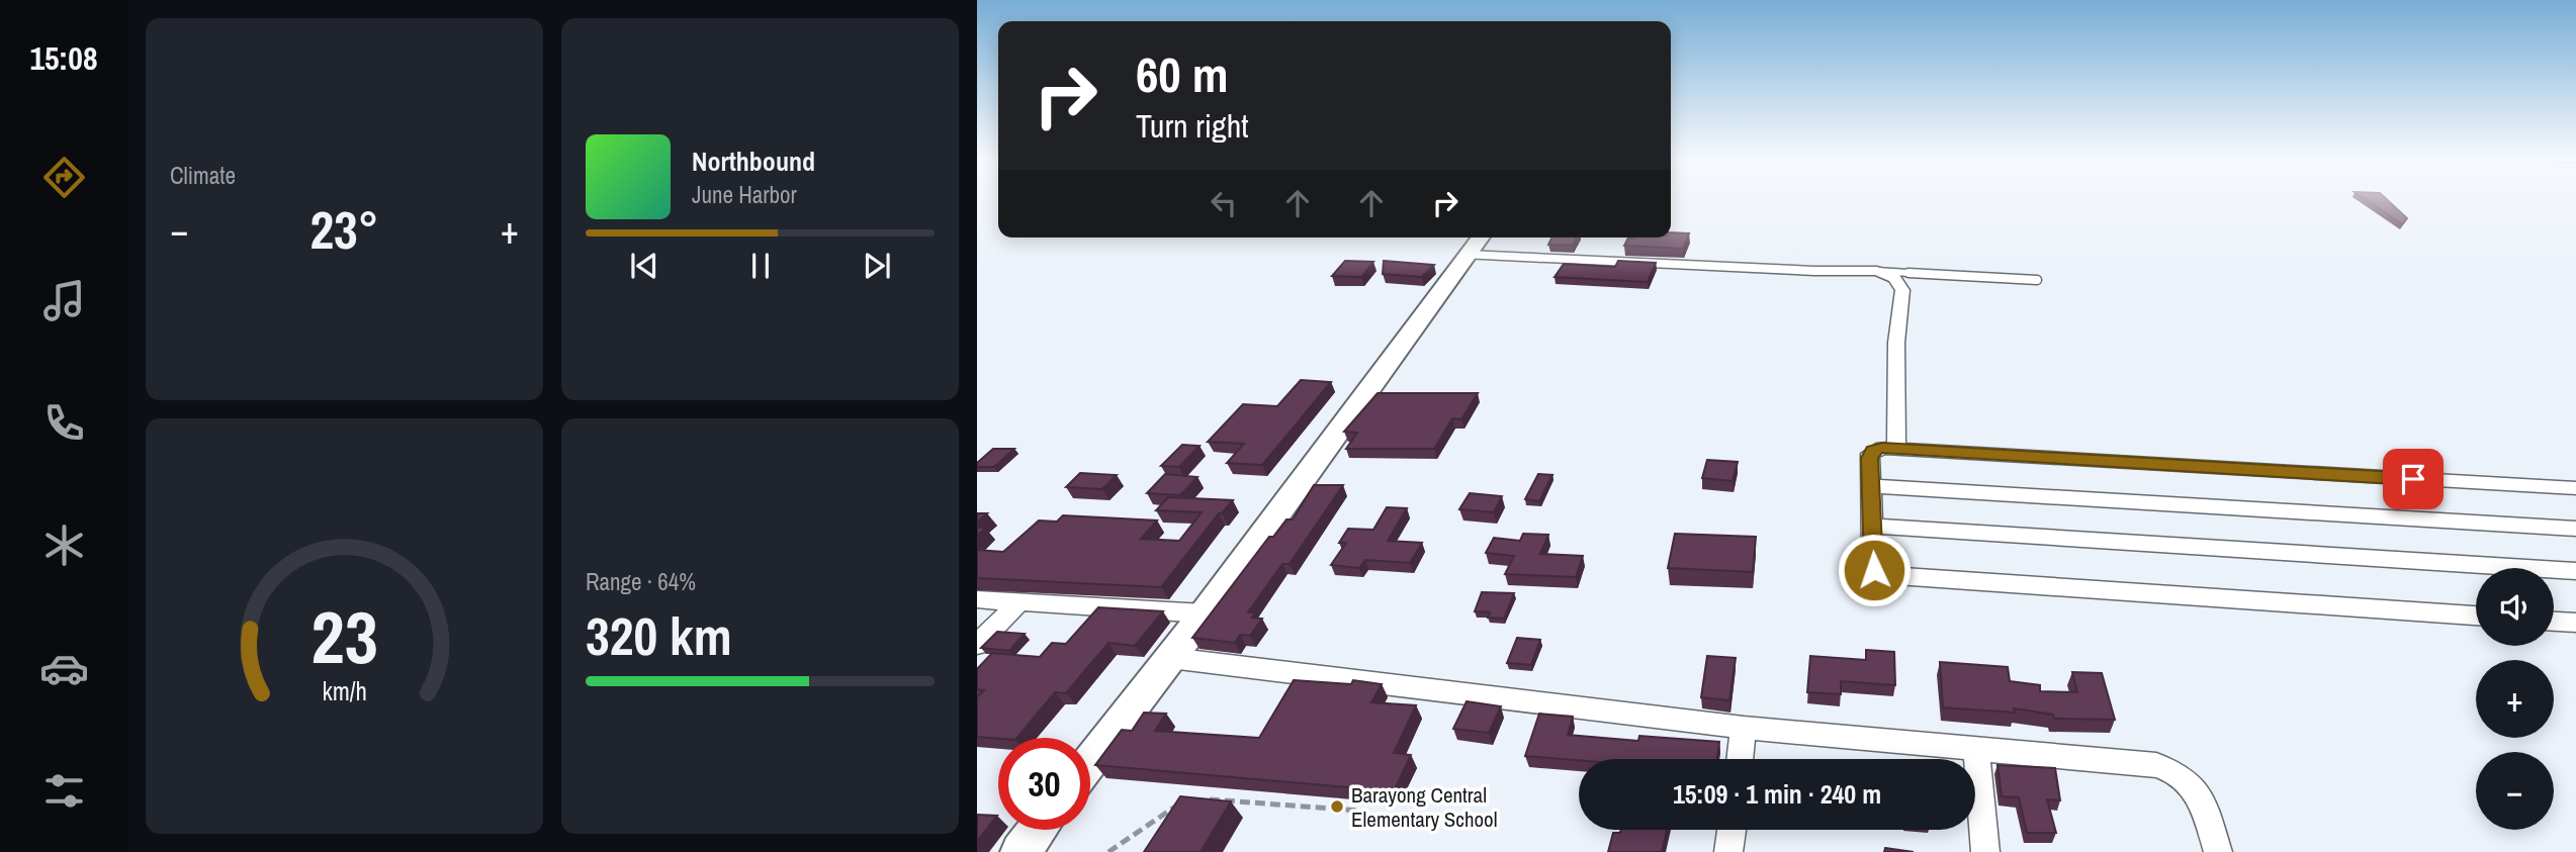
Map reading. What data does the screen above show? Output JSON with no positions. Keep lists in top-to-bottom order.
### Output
{
  "places": ["Barayong Central Elementary School"],
  "page": {
    "tabs": "15:08",
    "tile": [
      "Climate",
      ["Range · 64%", "320 km"]
    ],
    "turn": ["60 m", "Turn right"],
    "song": ["Northbound", "June Harbor"],
    "heat": ["−", "23°", "+"],
    "map_buttons": ["+", "−"],
    "limit": "30",
    "trip": "15:09 · 1 min · 240 m",
    "gauge": ["23", "km/h"]
  }
}
